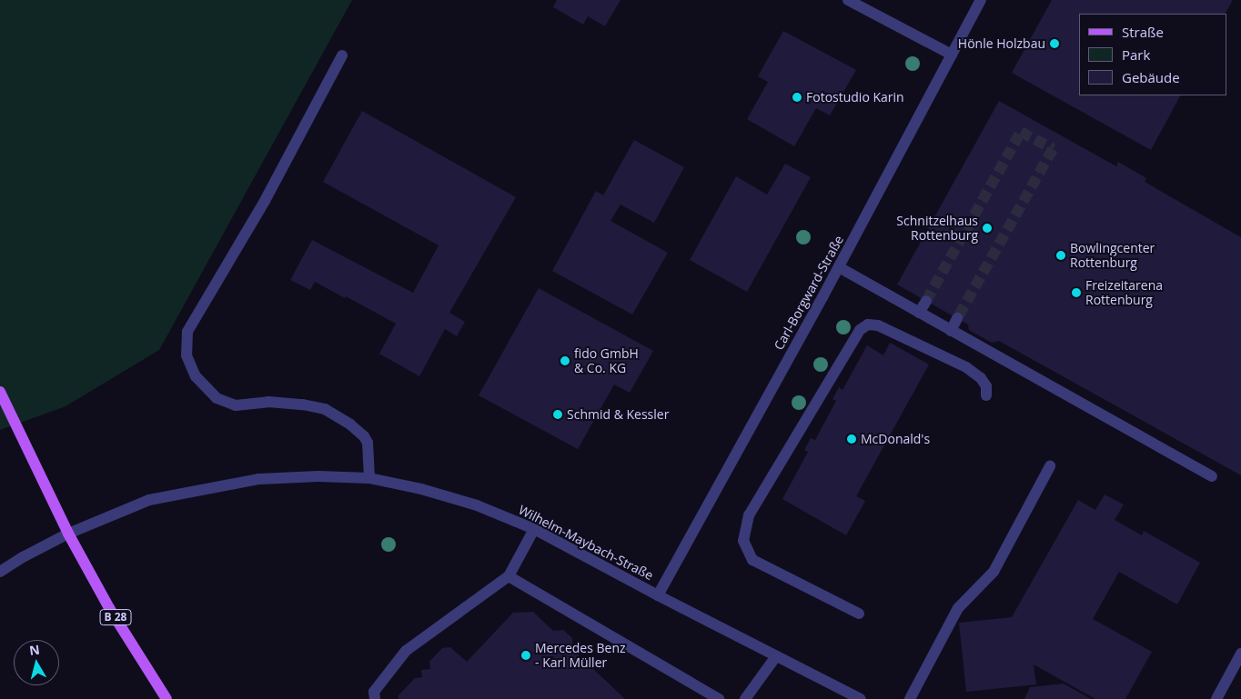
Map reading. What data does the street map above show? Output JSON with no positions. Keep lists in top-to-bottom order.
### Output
{
  "streets": {
    "main road": ["B 28"],
    "street": ["Carl-Borgward-Straße", "Wilhelm-Maybach-Straße"]
  },
  "crossings": [
    ["Carl-Borgward-Straße", "Wilhelm-Maybach-Straße"],
    ["Wilhelm-Maybach-Straße", "B 28"]
  ],
  "places": [
    "Hönle Holzbau",
    "Fotostudio Karin",
    "Schnitzelhaus Rottenburg",
    "Bowlingcenter Rottenburg",
    "Freizeitarena Rottenburg",
    "fido GmbH & Co. KG",
    "Schmid & Kessler",
    "McDonald's",
    "Mercedes Benz - Karl Müller"
  ],
  "legend": ["Straße", "Park", "Gebäude"],
  "north": "top"
}
